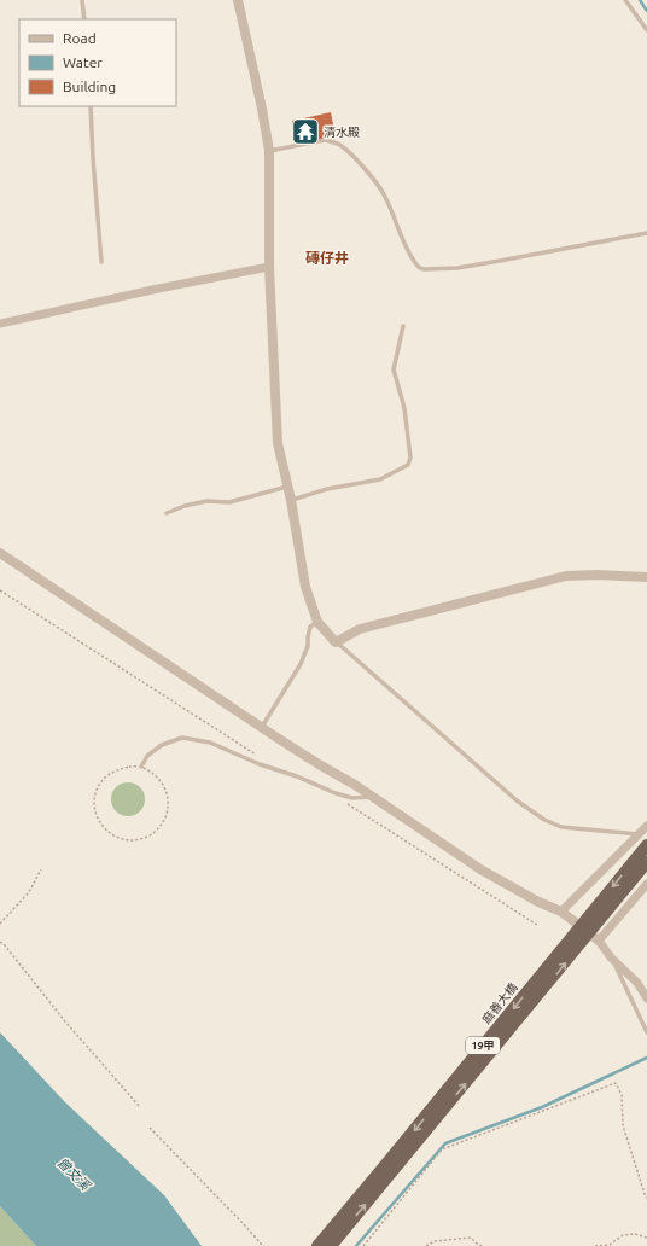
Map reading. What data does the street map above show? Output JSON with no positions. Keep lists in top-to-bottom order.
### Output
{
  "streets": {
    "main road": ["麻善大橋", "19甲"]
  },
  "districts": ["磚仔井"],
  "water": ["曾文溪"],
  "places": {
    "temple": ["清水殿"]
  },
  "legend": ["Road", "Water", "Building"]
}
